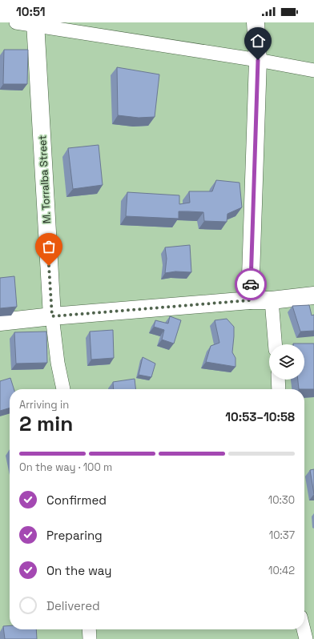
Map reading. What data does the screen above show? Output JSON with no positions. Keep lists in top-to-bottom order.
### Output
{
  "streets": {
    "street": ["M. Torralba Street"]
  },
  "page": {
    "status": "10:51",
    "heading": ["2 min", "Arriving in", "10:53–10:58"],
    "bar": "On the way · 100 m",
    "list": [
      ["Confirmed", "10:30"],
      ["Preparing", "10:37"],
      ["On the way", "10:42"],
      "Delivered"
    ]
  }
}
